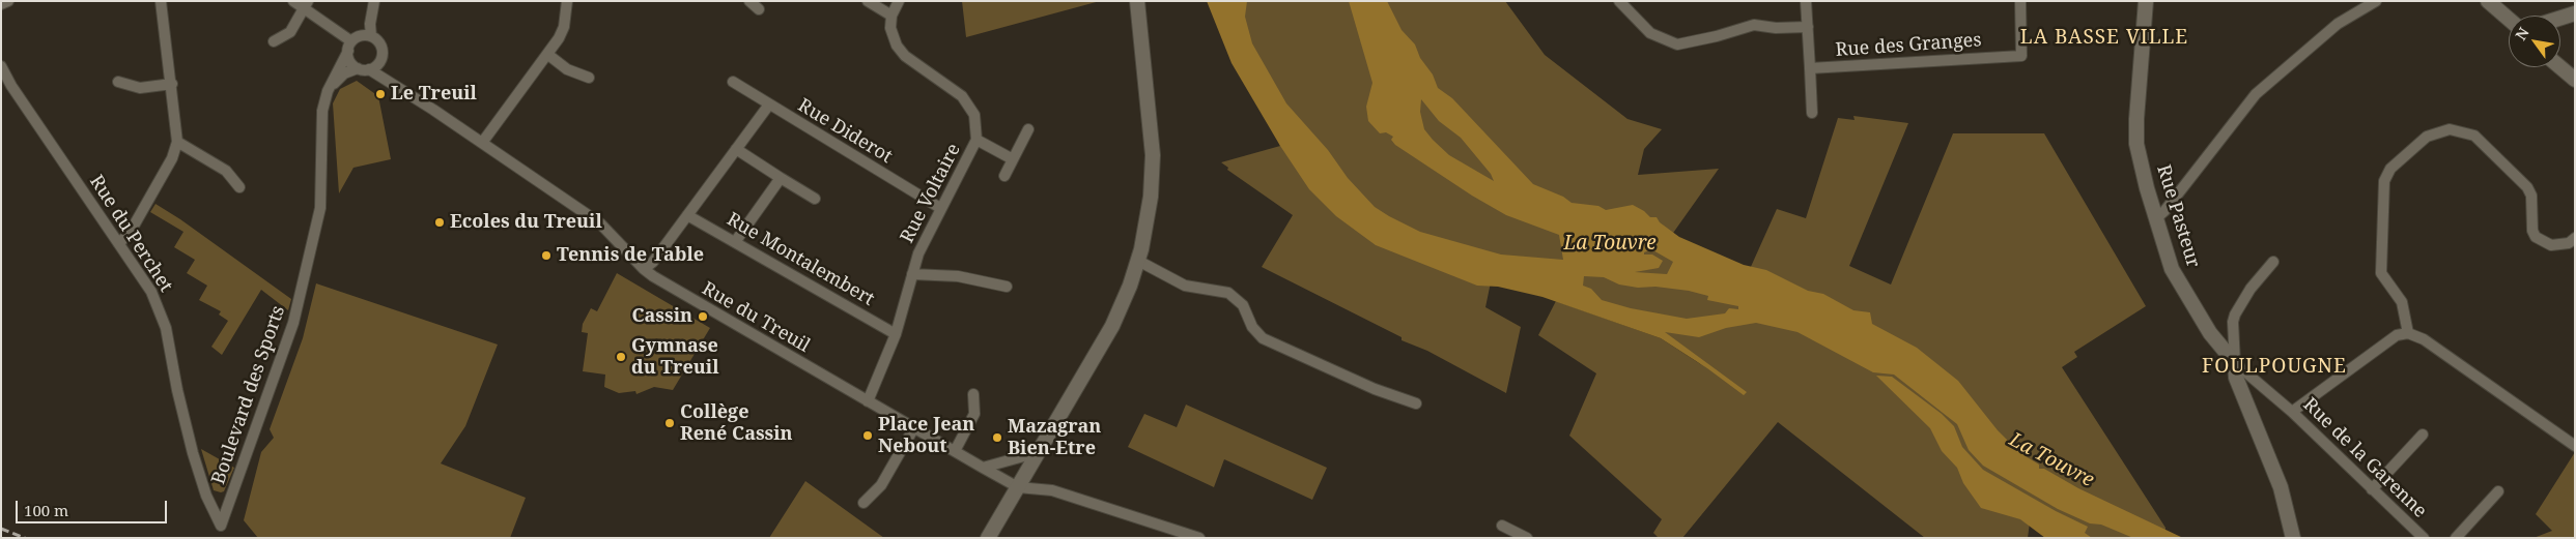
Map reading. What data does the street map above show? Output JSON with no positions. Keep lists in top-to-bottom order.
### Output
{
  "streets": {
    "street": [
      "Rue des Granges",
      "Rue Diderot",
      "Rue Voltaire",
      "Rue Pasteur",
      "Rue du Perchet",
      "Rue Montalembert",
      "Rue du Treuil",
      "Boulevard des Sports",
      "Rue de la Garenne"
    ]
  },
  "crossings": [
    ["Rue Diderot", "Rue Voltaire"],
    ["Rue Voltaire", "Rue Montalembert"],
    ["Rue Voltaire", "Rue du Treuil"],
    ["Rue Pasteur", "Rue de la Garenne"],
    ["Rue du Perchet", "Boulevard des Sports"],
    ["Rue du Treuil", "Boulevard des Sports"]
  ],
  "districts": ["LA BASSE VILLE", "FOULPOUGNE"],
  "water": ["La Touvre"],
  "places": [
    "Le Treuil",
    "Ecoles du Treuil",
    "Tennis de Table",
    "Cassin",
    "Gymnase du Treuil",
    "Collège René Cassin",
    "Place Jean Nebout",
    "Mazagran Bien-Etre"
  ],
  "scale_bar": "100 m",
  "north": "top left"
}
